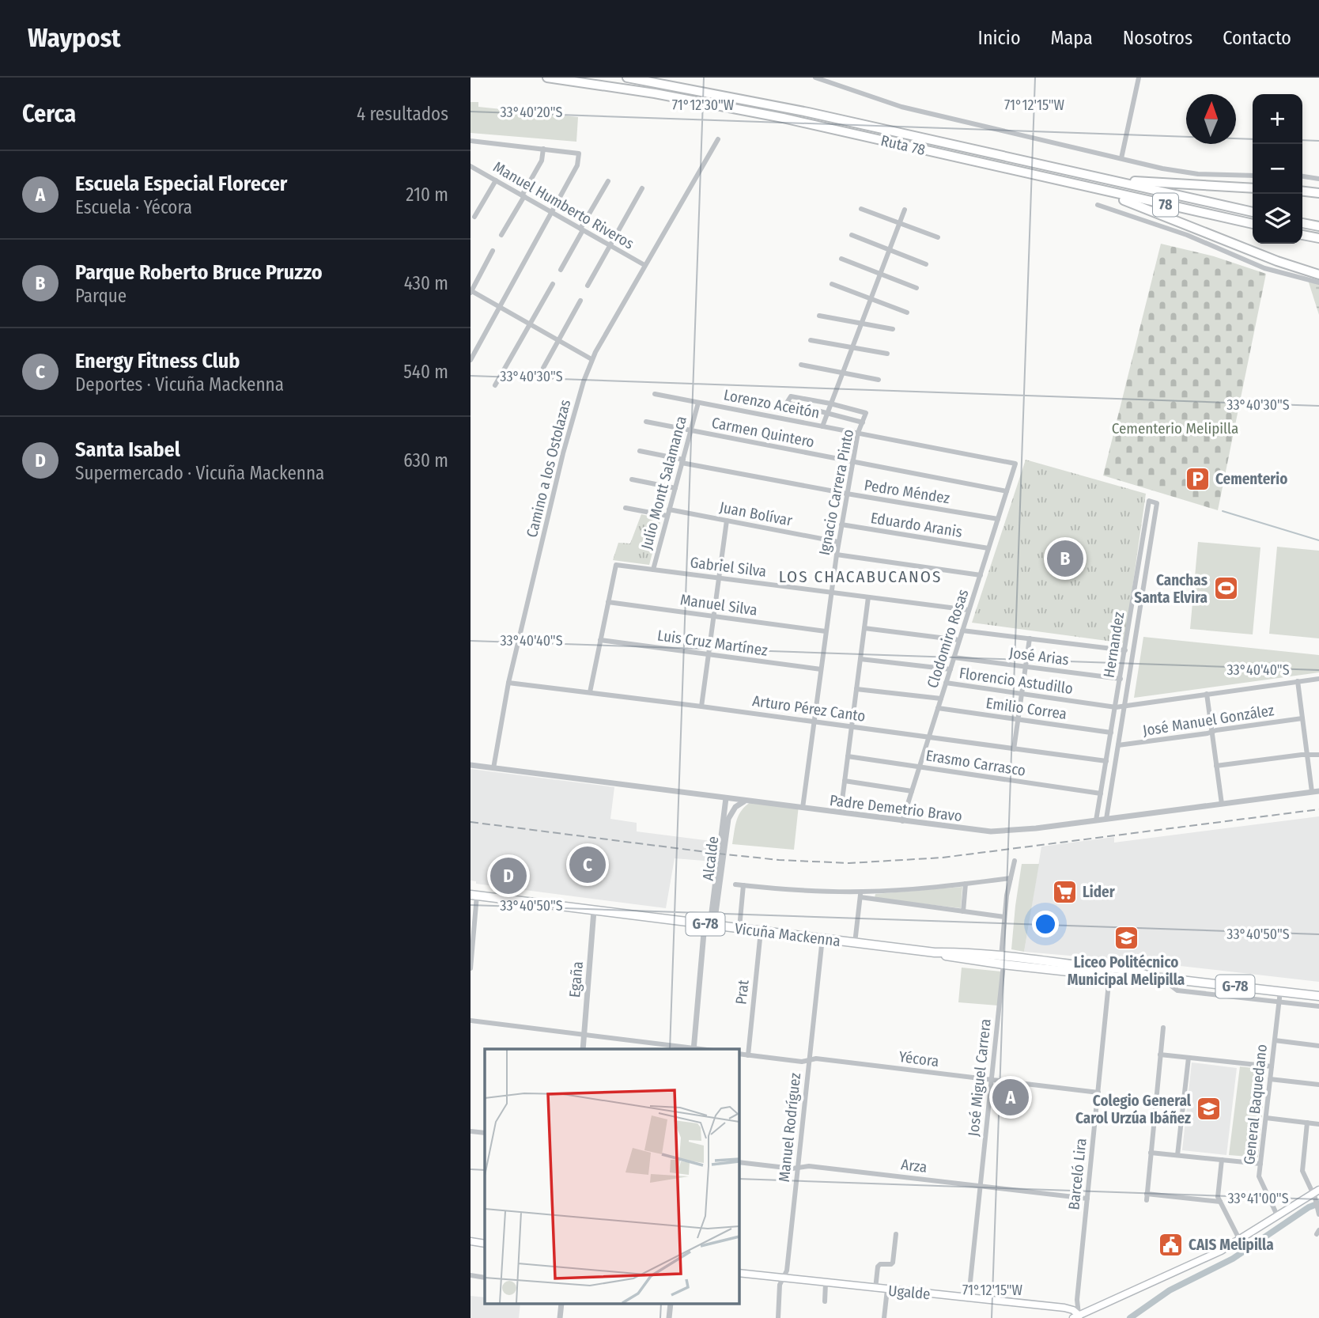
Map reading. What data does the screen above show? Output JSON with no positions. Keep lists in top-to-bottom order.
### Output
{
  "streets": {
    "highway": ["Ruta 78", "78"],
    "main road": ["G-78", "Vicuña Mackenna", "Ugalde"],
    "street": [
      "Manuel Humberto Riveros",
      "Lorenzo Aceitón",
      "Carmen Quintero",
      "Camino a los Ostolazas",
      "Julio Montt Salamanca",
      "Pedro Méndez",
      "Ignacio Carrera Pinto",
      "Juan Bolívar",
      "Eduardo Aranis",
      "Gabriel Silva",
      "Manuel Silva",
      "Clodomiro Rosas",
      "Luis Cruz Martínez",
      "Hernandez",
      "José Arias",
      "Florencio Astudillo",
      "Arturo Pérez Canto",
      "Emilio Correa",
      "José Manuel González",
      "Erasmo Carrasco",
      "Padre Demetrio Bravo",
      "Alcalde",
      "Egaña",
      "Prat",
      "Yécora",
      "José Miguel Carrera",
      "General Baquedano",
      "Manuel Rodríguez",
      "Arza",
      "Barceló Lira"
    ]
  },
  "crossings": [
    ["Manuel Humberto Riveros", "Camino a los Ostolazas"],
    ["Lorenzo Aceitón", "Julio Montt Salamanca"],
    ["Lorenzo Aceitón", "Ignacio Carrera Pinto"],
    ["Lorenzo Aceitón", "Clodomiro Rosas"],
    ["Carmen Quintero", "Julio Montt Salamanca"],
    ["Carmen Quintero", "Ignacio Carrera Pinto"],
    ["Carmen Quintero", "Clodomiro Rosas"],
    ["Camino a los Ostolazas", "Arturo Pérez Canto"],
    ["Camino a los Ostolazas", "Padre Demetrio Bravo"],
    ["Julio Montt Salamanca", "Pedro Méndez"],
    ["Julio Montt Salamanca", "Juan Bolívar"],
    ["Julio Montt Salamanca", "Gabriel Silva"],
    ["Pedro Méndez", "Ignacio Carrera Pinto"],
    ["Pedro Méndez", "Clodomiro Rosas"],
    ["Ignacio Carrera Pinto", "Juan Bolívar"],
    ["Ignacio Carrera Pinto", "Eduardo Aranis"],
    ["Ignacio Carrera Pinto", "Gabriel Silva"],
    ["Ignacio Carrera Pinto", "Manuel Silva"],
    ["Ignacio Carrera Pinto", "Luis Cruz Martínez"],
    ["Ignacio Carrera Pinto", "Arturo Pérez Canto"],
    ["Ignacio Carrera Pinto", "Padre Demetrio Bravo"],
    ["Eduardo Aranis", "Clodomiro Rosas"],
    ["Gabriel Silva", "Manuel Silva"],
    ["Gabriel Silva", "Clodomiro Rosas"],
    ["Clodomiro Rosas", "José Arias"],
    ["Clodomiro Rosas", "Florencio Astudillo"],
    ["Clodomiro Rosas", "Arturo Pérez Canto"],
    ["Clodomiro Rosas", "Emilio Correa"],
    ["Clodomiro Rosas", "Erasmo Carrasco"],
    ["Clodomiro Rosas", "Padre Demetrio Bravo"],
    ["Hernandez", "José Arias"],
    ["Hernandez", "Florencio Astudillo"],
    ["Hernandez", "Arturo Pérez Canto"],
    ["Hernandez", "Emilio Correa"],
    ["Hernandez", "José Manuel González"],
    ["Hernandez", "Erasmo Carrasco"],
    ["Hernandez", "Padre Demetrio Bravo"],
    ["Padre Demetrio Bravo", "Alcalde"],
    ["Alcalde", "Vicuña Mackenna"],
    ["Vicuña Mackenna", "Egaña"],
    ["Vicuña Mackenna", "Prat"],
    ["Vicuña Mackenna", "José Miguel Carrera"],
    ["Vicuña Mackenna", "General Baquedano"],
    ["Vicuña Mackenna", "Manuel Rodríguez"],
    ["Vicuña Mackenna", "Barceló Lira"],
    ["Prat", "Yécora"],
    ["Yécora", "José Miguel Carrera"],
    ["Yécora", "Manuel Rodríguez"],
    ["Yécora", "Barceló Lira"],
    ["José Miguel Carrera", "Arza"],
    ["José Miguel Carrera", "Ugalde"],
    ["Manuel Rodríguez", "Arza"],
    ["Manuel Rodríguez", "Ugalde"],
    ["Arza", "Barceló Lira"],
    ["Barceló Lira", "Ugalde"]
  ],
  "districts": ["LOS CHACABUCANOS"],
  "parks": ["Cementerio Melipilla"],
  "places": {
    "parking": ["Cementerio"],
    "sports": ["Canchas Santa Elvira"],
    "supermarket": ["Lider"],
    "school or university": ["Liceo Politécnico Municipal Melipilla", "Colegio General Carol Urzúa Ibáñez"],
    "public building": ["CAIS Melipilla"]
  },
  "north": "top",
  "page": {
    "header": "Waypost",
    "nav": [
      "Inicio",
      "Mapa",
      "Nosotros",
      "Contacto"
    ],
    "heading": ["Cerca", "4 resultados"],
    "map_buttons": ["+", "−"],
    "list": [
      {
        "mark": "A",
        "name": "Escuela Especial Florecer",
        "note": "Escuela · Yécora",
        "value": "210 m"
      },
      {
        "mark": "B",
        "name": "Parque Roberto Bruce Pruzzo",
        "note": "Parque",
        "value": "430 m"
      },
      {
        "mark": "C",
        "name": "Energy Fitness Club",
        "note": "Deportes · Vicuña Mackenna",
        "value": "540 m"
      },
      {
        "mark": "D",
        "name": "Santa Isabel",
        "note": "Supermercado · Vicuña Mackenna",
        "value": "630 m"
      }
    ],
    "pins": [
      "B",
      "C",
      "D",
      "A"
    ]
  },
  "coordinates": [
    "71°12'30\"W",
    "71°12'15\"W",
    "33°40'20\"S",
    "33°40'30\"S",
    "33°40'40\"S",
    "33°40'50\"S",
    "33°41'00\"S"
  ]
}
